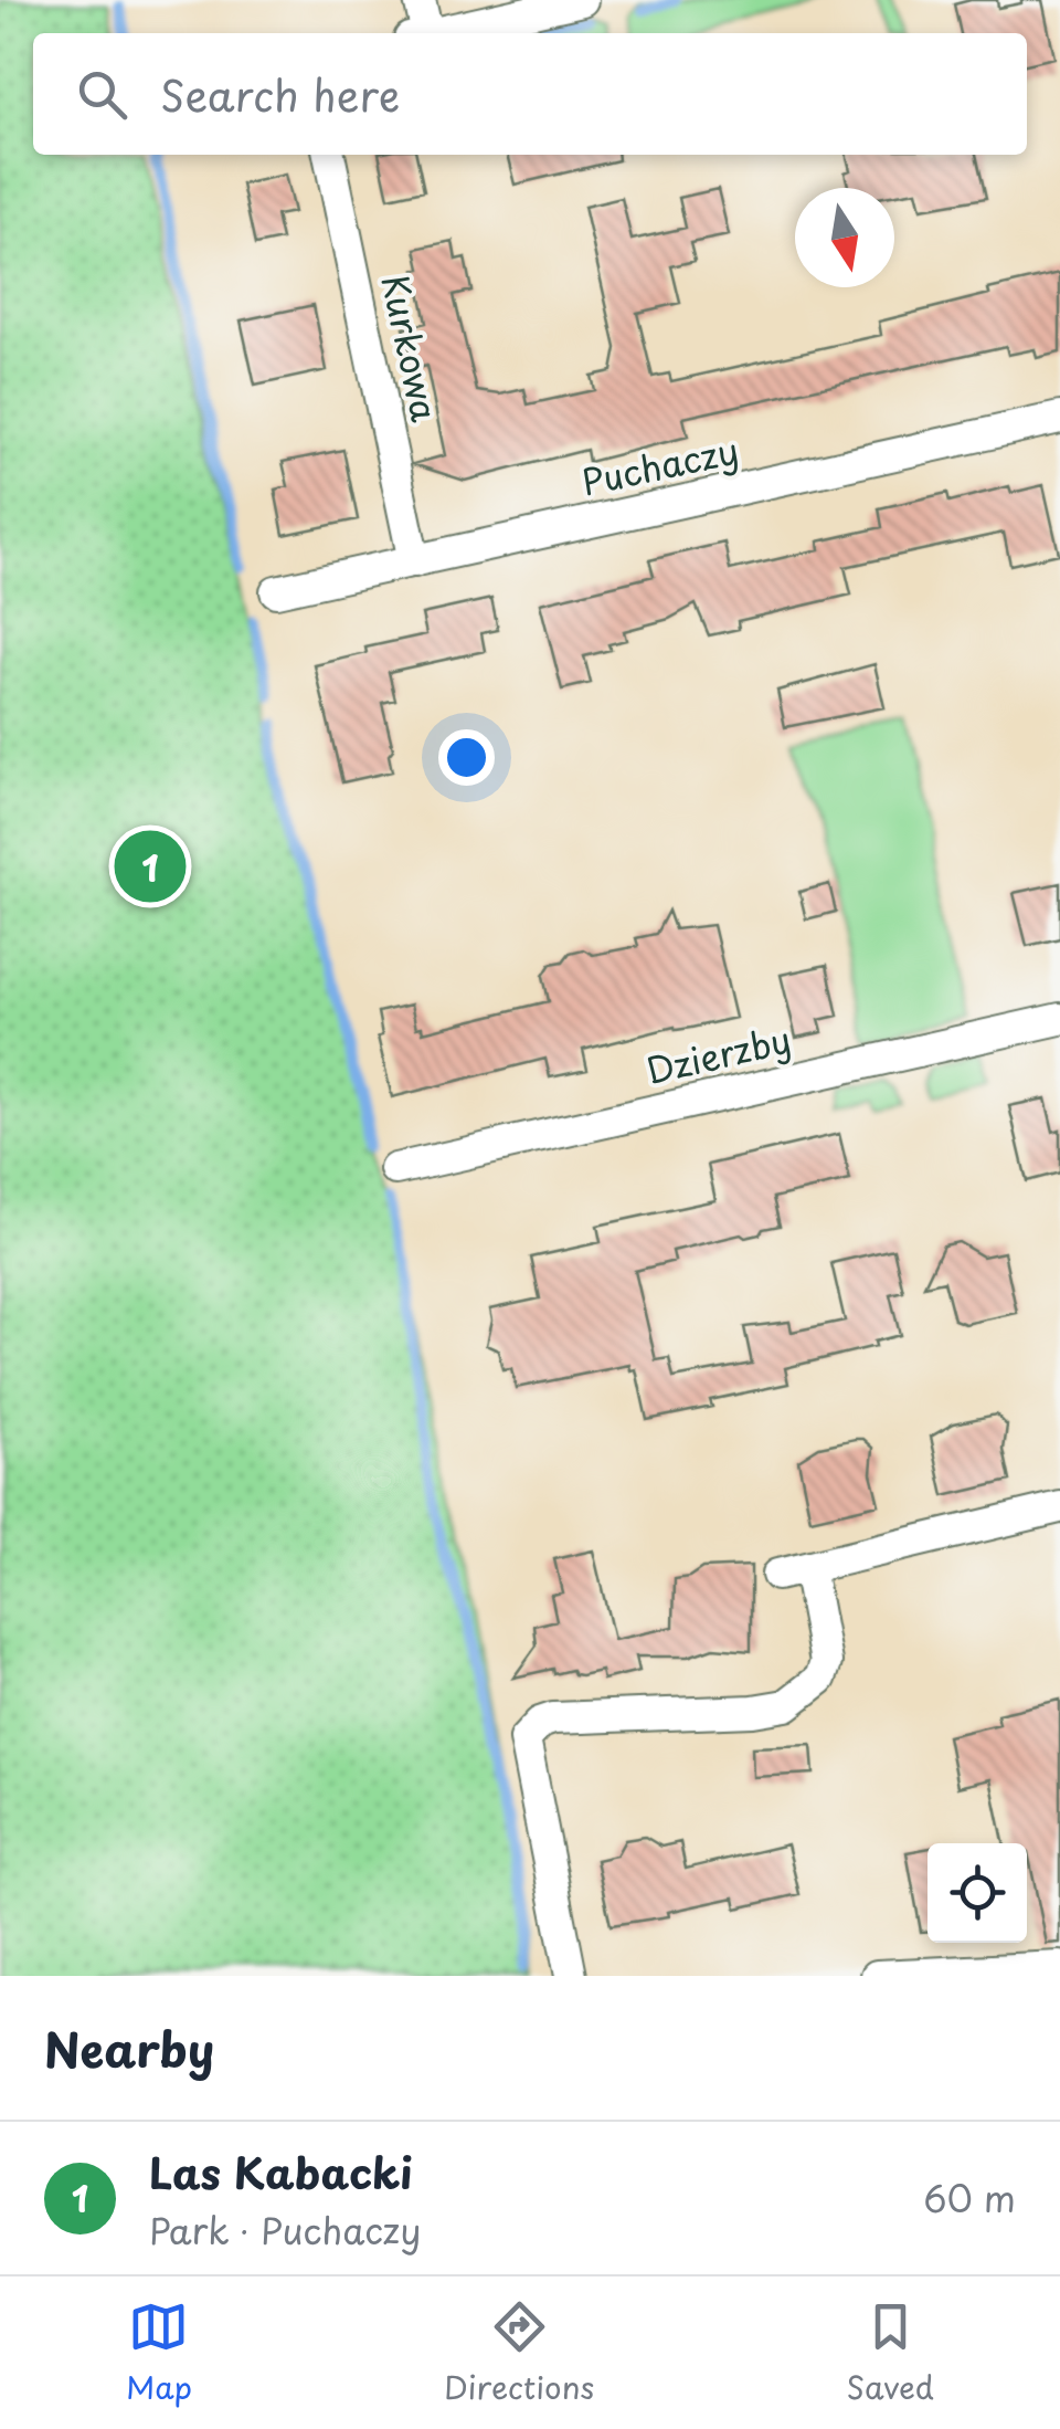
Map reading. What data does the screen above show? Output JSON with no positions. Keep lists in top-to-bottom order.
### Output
{
  "streets": {
    "street": ["Kurkowa", "Puchaczy", "Dzierzby"]
  },
  "crossings": [
    ["Kurkowa", "Puchaczy"]
  ],
  "north": "bottom",
  "page": {
    "search": "Search here",
    "pins": "1",
    "heading": "Nearby",
    "list": [
      {
        "mark": "1",
        "name": "Las Kabacki",
        "note": "Park · Puchaczy",
        "value": "60 m"
      }
    ],
    "nav": ["Map", "Directions", "Saved"]
  }
}
